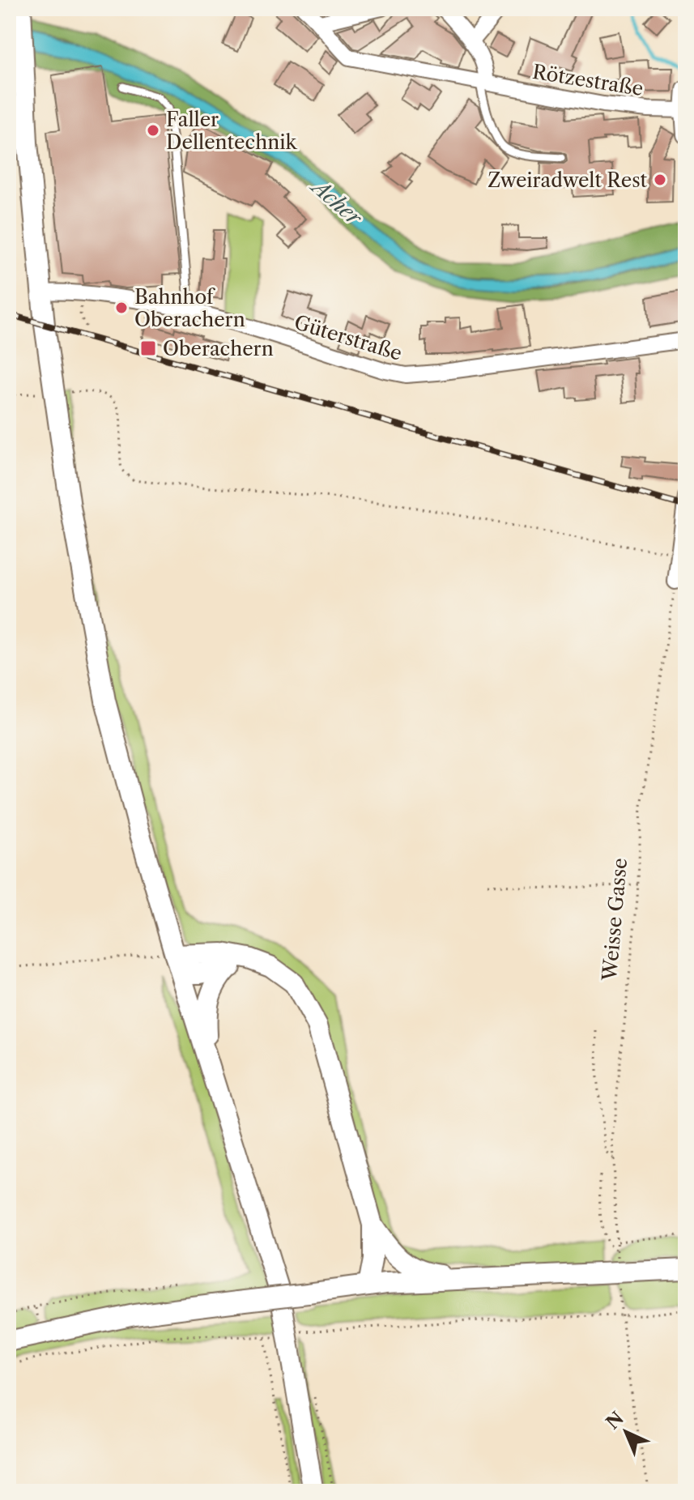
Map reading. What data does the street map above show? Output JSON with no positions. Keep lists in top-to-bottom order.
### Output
{
  "streets": {
    "street": ["Rötzestraße", "Güterstraße"],
    "path": ["Weisse Gasse"]
  },
  "water": ["Acher"],
  "places": {
    "other": ["Faller Dellentechnik", "Zweiradwelt Rest", "Bahnhof Oberachern"],
    "transit": ["Oberachern"]
  },
  "north": "top left"
}
